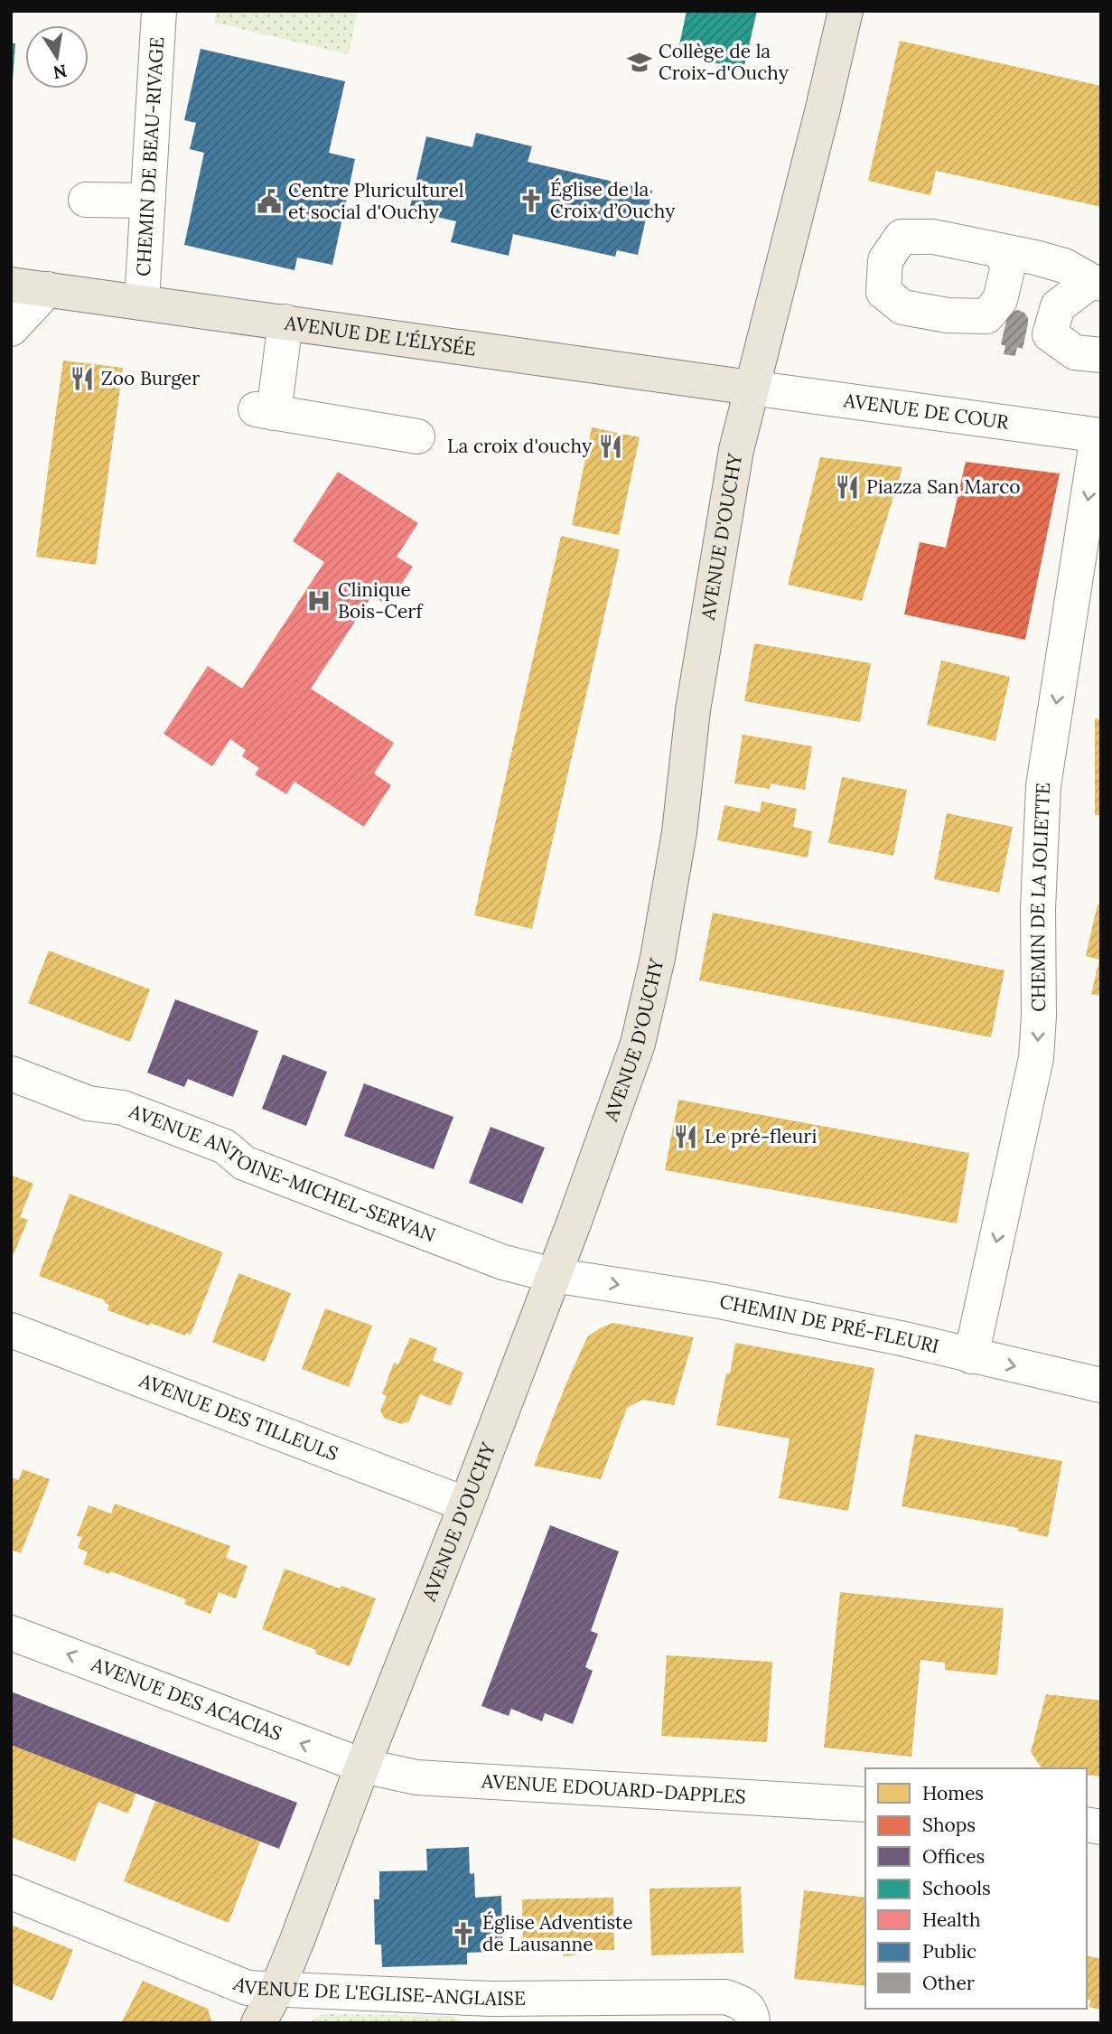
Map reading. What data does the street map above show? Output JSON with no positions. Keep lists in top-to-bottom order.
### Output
{
  "streets": {
    "main road": ["AVENUE DE L'ÉLYSÉE", "AVENUE D'OUCHY"],
    "street": [
      "CHEMIN DE BEAU-RIVAGE",
      "AVENUE DE COUR",
      "CHEMIN DE LA JOLIETTE",
      "AVENUE ANTOINE-MICHEL-SERVAN",
      "CHEMIN DE PRÉ-FLEURI",
      "AVENUE DES TILLEULS",
      "AVENUE DES ACACIAS",
      "AVENUE EDOUARD-DAPPLES",
      "AVENUE DE L'EGLISE-ANGLAISE"
    ]
  },
  "crossings": [
    ["CHEMIN DE BEAU-RIVAGE", "AVENUE DE L'ÉLYSÉE"],
    ["AVENUE DE L'ÉLYSÉE", "AVENUE DE COUR"],
    ["AVENUE DE L'ÉLYSÉE", "AVENUE D'OUCHY"],
    ["AVENUE DE COUR", "AVENUE D'OUCHY"],
    ["AVENUE DE COUR", "CHEMIN DE LA JOLIETTE"],
    ["AVENUE D'OUCHY", "AVENUE ANTOINE-MICHEL-SERVAN"],
    ["AVENUE D'OUCHY", "CHEMIN DE PRÉ-FLEURI"],
    ["AVENUE D'OUCHY", "AVENUE DES TILLEULS"],
    ["AVENUE D'OUCHY", "AVENUE DES ACACIAS"],
    ["AVENUE D'OUCHY", "AVENUE EDOUARD-DAPPLES"],
    ["AVENUE D'OUCHY", "AVENUE DE L'EGLISE-ANGLAISE"],
    ["CHEMIN DE LA JOLIETTE", "CHEMIN DE PRÉ-FLEURI"],
    ["AVENUE ANTOINE-MICHEL-SERVAN", "CHEMIN DE PRÉ-FLEURI"],
    ["AVENUE DES ACACIAS", "AVENUE EDOUARD-DAPPLES"]
  ],
  "one_way": ["CHEMIN DE LA JOLIETTE", "CHEMIN DE PRÉ-FLEURI", "AVENUE DES ACACIAS"],
  "places": {
    "school or university": ["Collège de la Croix-d'Ouchy"],
    "church": ["Église de la Croix d’Ouchy", "Église Adventiste de Lausanne"],
    "public building": ["Centre Pluriculturel et social d'Ouchy"],
    "restaurant": [
      "Zoo Burger",
      "La croix d'ouchy",
      "Piazza San Marco",
      "Le pré-fleuri"
    ],
    "hospital": ["Clinique Bois-Cerf"]
  },
  "legend": [
    "Homes",
    "Shops",
    "Offices",
    "Schools",
    "Health",
    "Public",
    "Other"
  ],
  "north": "bottom"
}
